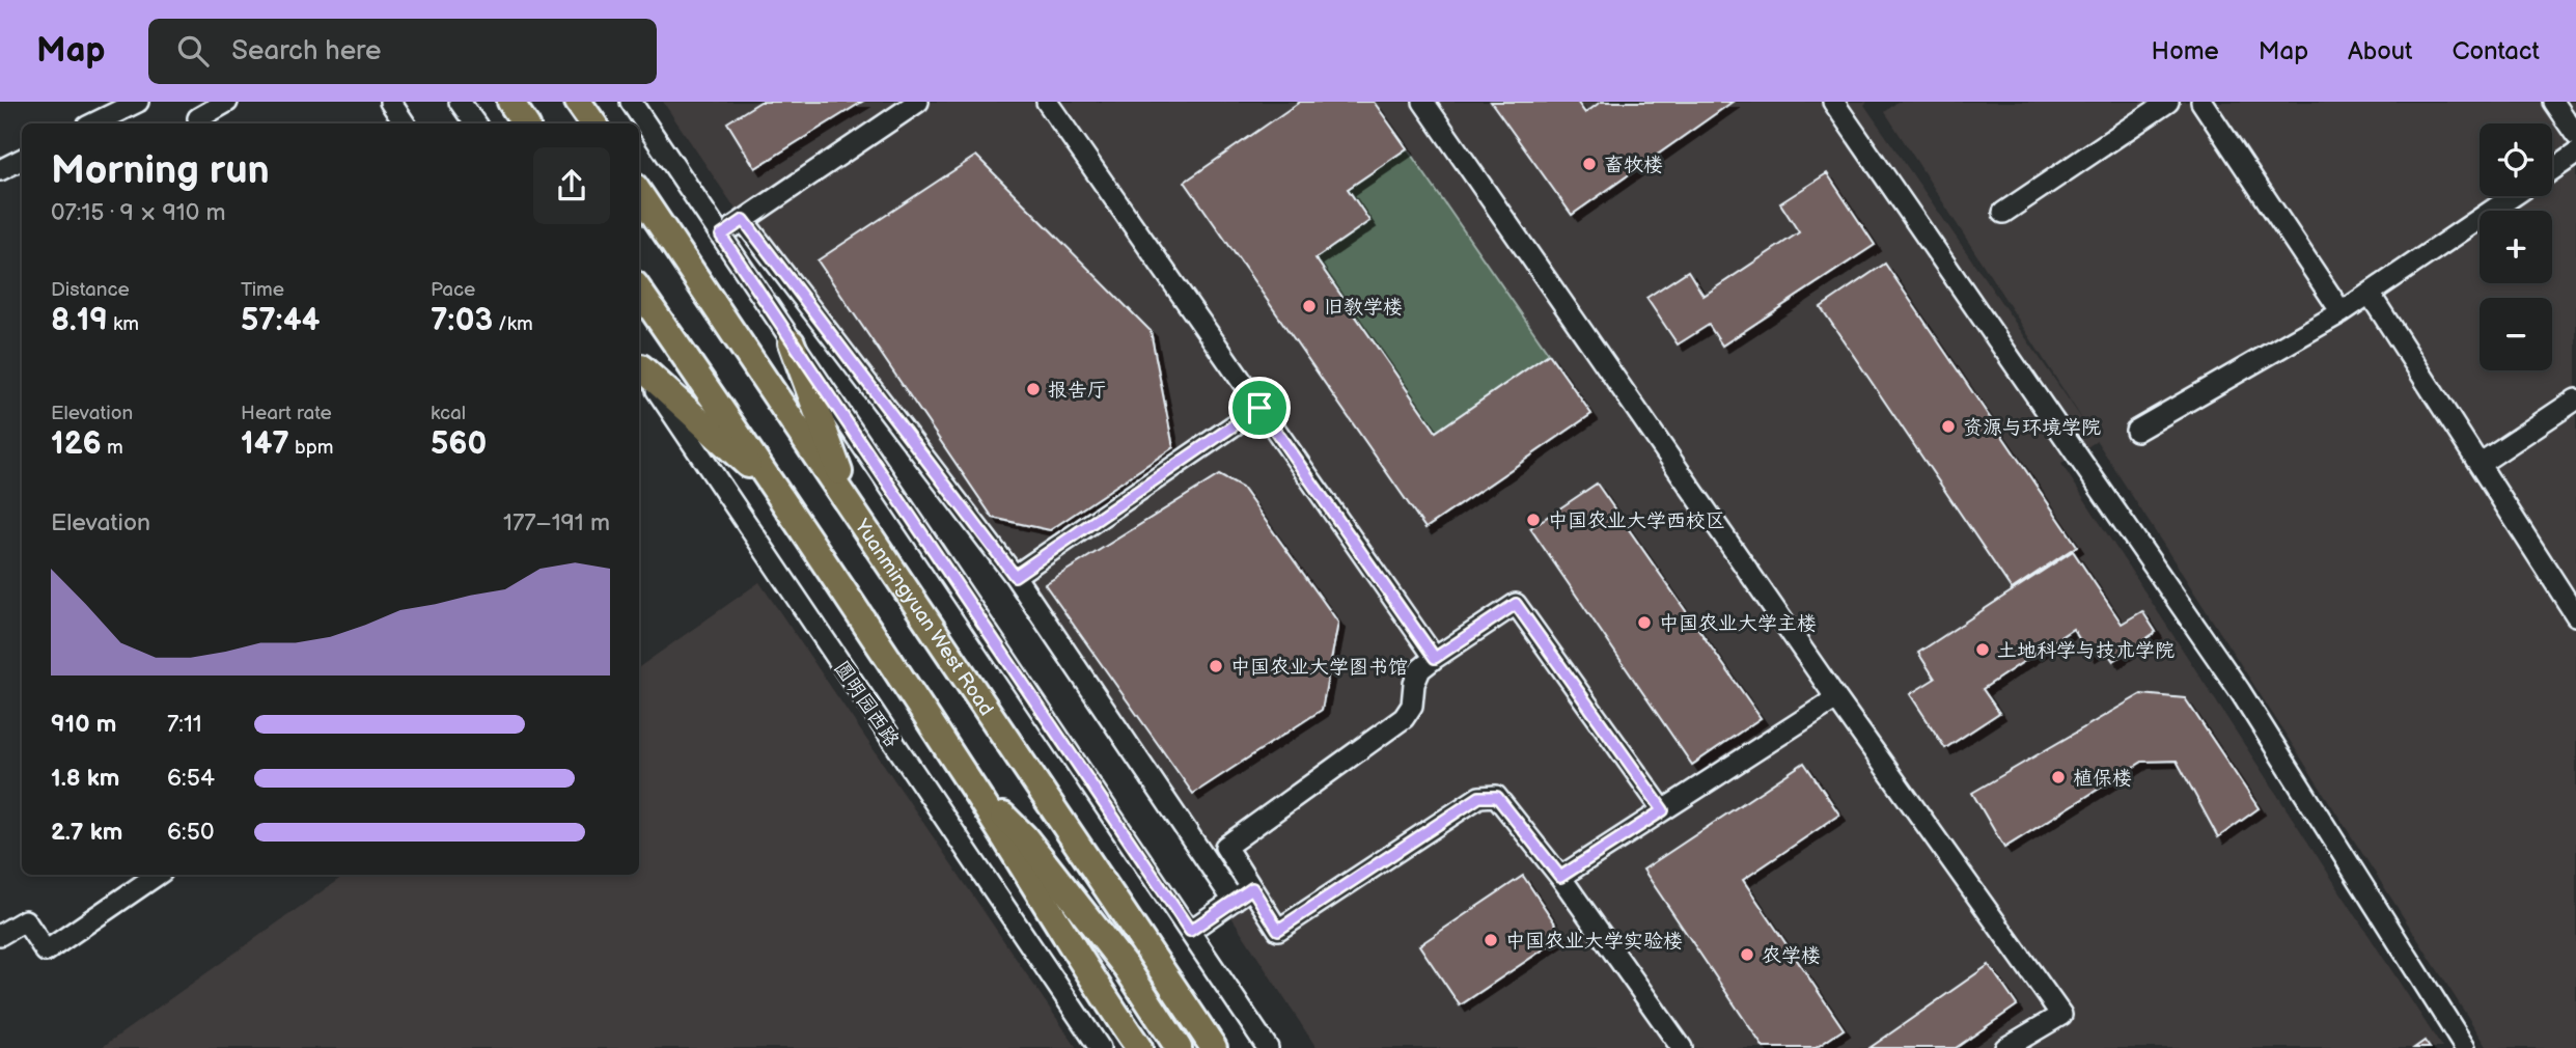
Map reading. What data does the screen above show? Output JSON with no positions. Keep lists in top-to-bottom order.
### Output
{
  "streets": {
    "main road": ["Yuanmingyuan West Road"],
    "street": ["圆明园西路"]
  },
  "places": [
    "畜牧楼",
    "旧教学楼",
    "报告厅",
    "资源与环境学院",
    "中国农业大学西校区",
    "中国农业大学主楼",
    "土地科学与技术学院",
    "中国农业大学图书馆",
    "植保楼",
    "中国农业大学实验楼",
    "农学楼"
  ],
  "page": {
    "header": "Map",
    "search": "Search here",
    "nav": [
      "Home",
      "Map",
      "About",
      "Contact"
    ],
    "map_buttons": ["+", "−"],
    "heading": ["Morning run", "07:15 · 9 × 910 m"],
    "stats": [
      ["Distance", "8.19 km"],
      ["Time", "57:44"],
      ["Pace", "7:03 /km"],
      ["Elevation", "126 m"],
      ["Heart rate", "147 bpm"],
      ["kcal", "560"]
    ],
    "chart": ["Elevation", "177–191 m"],
    "list": [
      {
        "name": "910 m",
        "note": "7:11"
      },
      {
        "name": "1.8 km",
        "note": "6:54"
      },
      {
        "name": "2.7 km",
        "note": "6:50"
      }
    ]
  }
}
